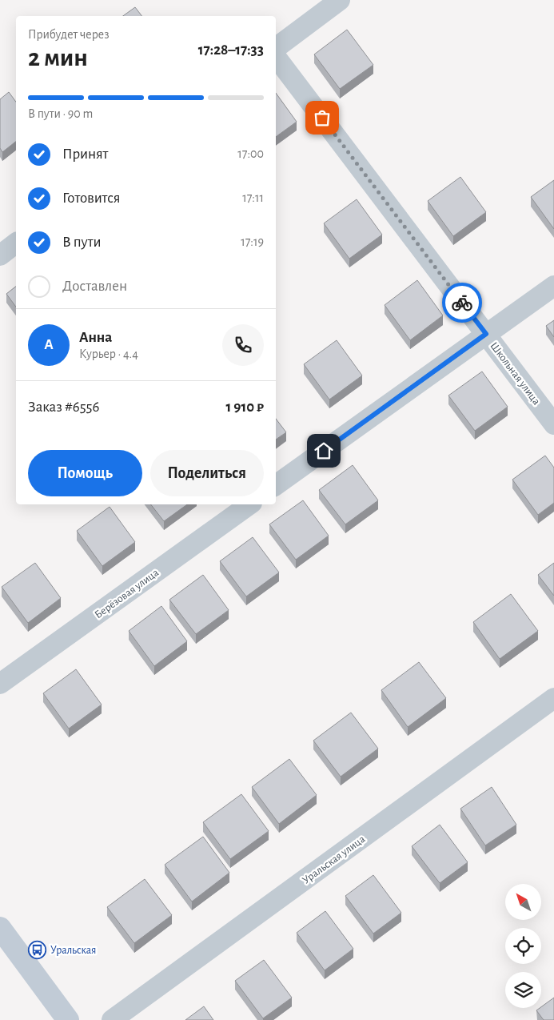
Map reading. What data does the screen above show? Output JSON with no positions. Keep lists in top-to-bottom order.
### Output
{
  "streets": {
    "street": ["Школьная улица", "Берёзовая улица", "Уральская улица"]
  },
  "places": {
    "bus stop": ["Уральская"]
  },
  "north": "top left",
  "page": {
    "heading": ["2 мин", "Прибудет через", "17:28–17:33"],
    "panel": [
      "Анна",
      "Курьер · 4.4",
      "Заказ #6556",
      "1 910 ₽"
    ],
    "bar": "В пути · 90 m",
    "list": [
      ["Принят", "17:00"],
      ["Готовится", "17:11"],
      ["В пути", "17:19"],
      "Доставлен"
    ],
    "round": "А",
    "buttons": ["Помощь", "Поделиться"]
  }
}
